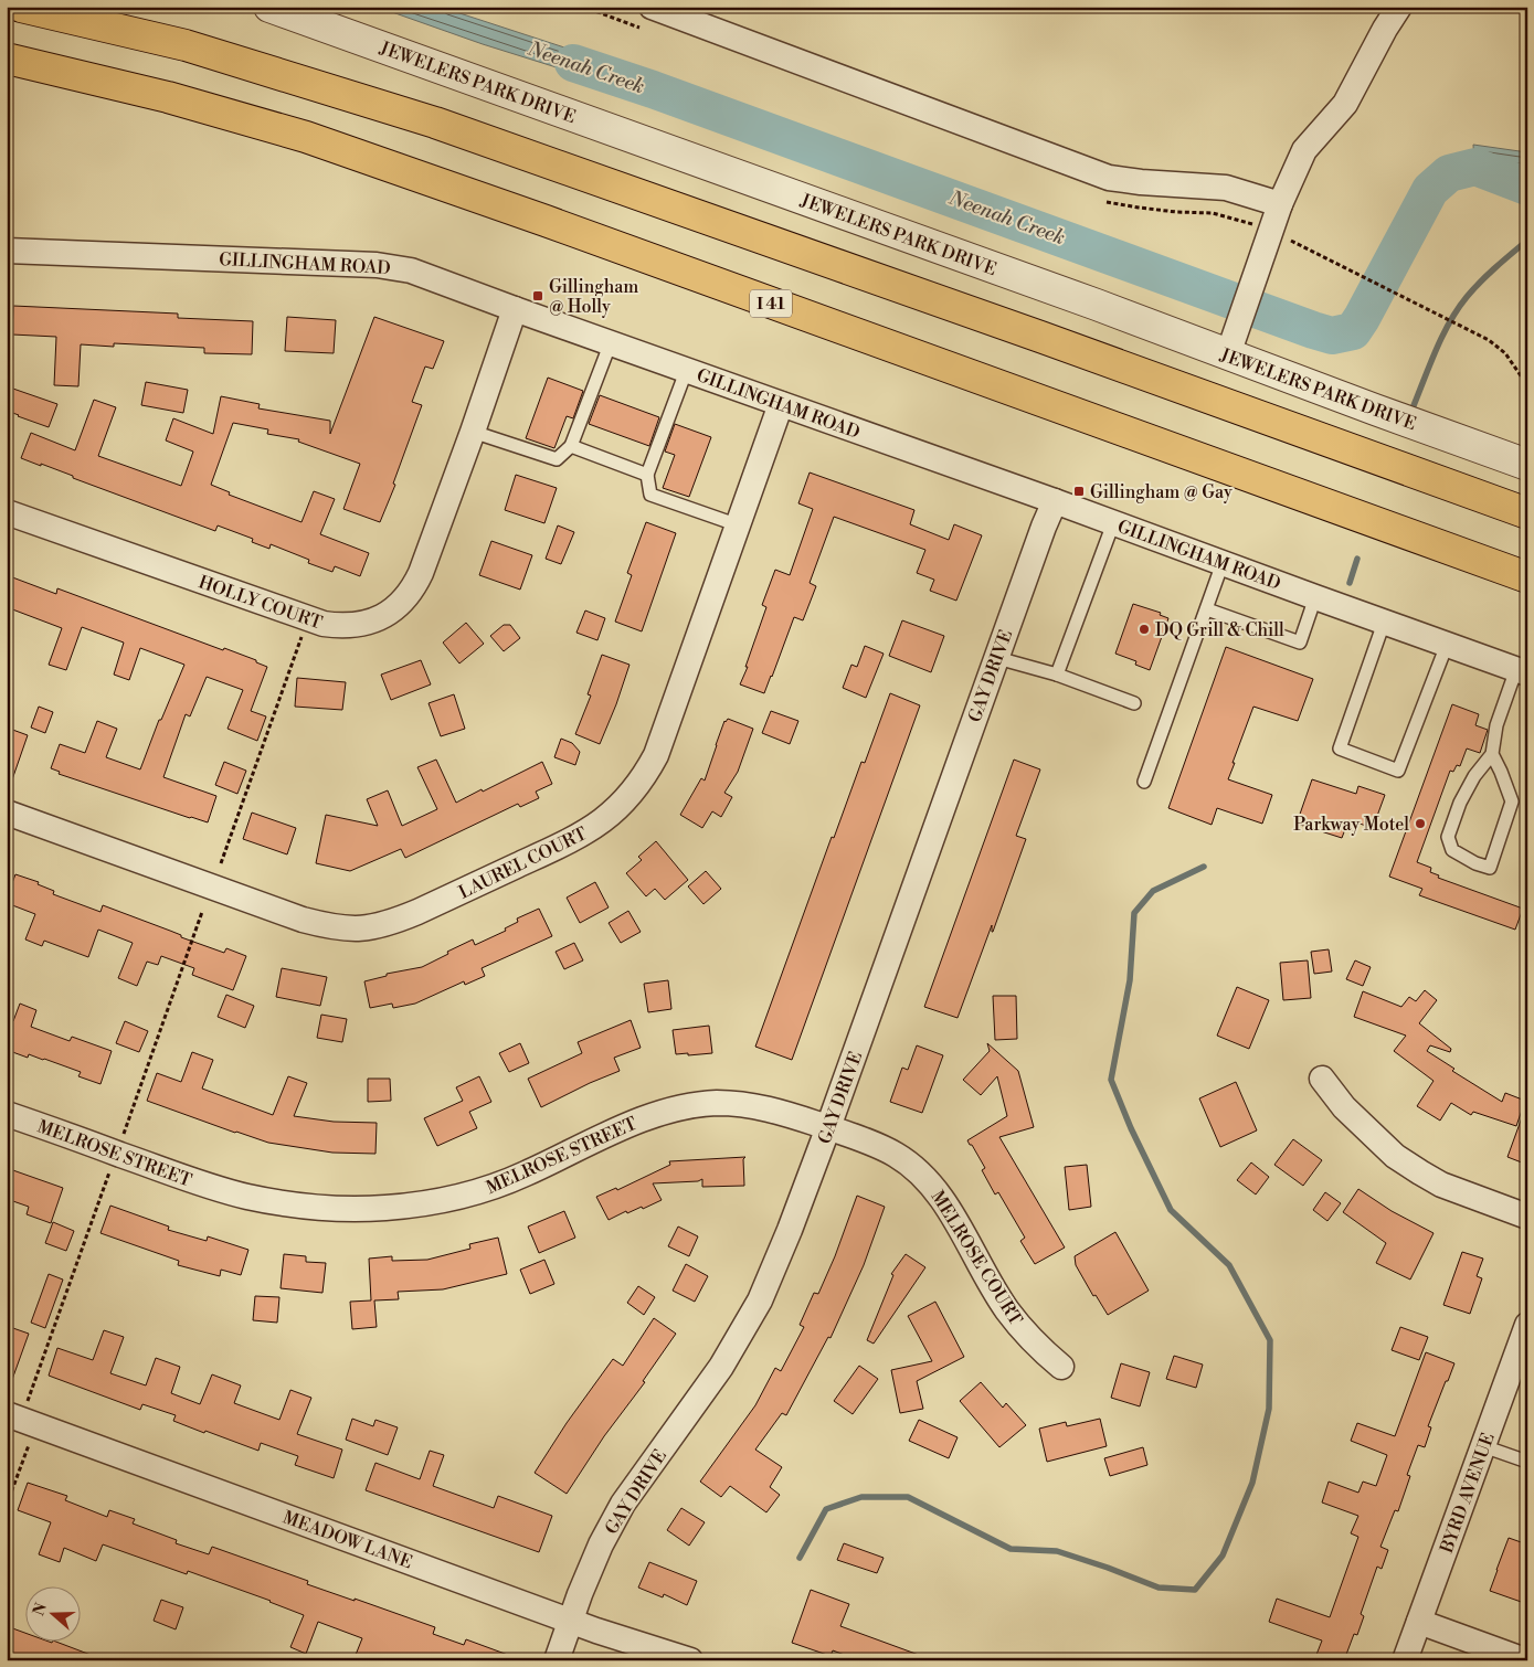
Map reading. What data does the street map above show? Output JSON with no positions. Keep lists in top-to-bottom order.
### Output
{
  "streets": {
    "highway": ["I 41"],
    "street": [
      "JEWELERS PARK DRIVE",
      "GILLINGHAM ROAD",
      "HOLLY COURT",
      "GAY DRIVE",
      "LAUREL COURT",
      "MELROSE STREET",
      "MELROSE COURT",
      "BYRD AVENUE",
      "MEADOW LANE"
    ]
  },
  "crossings": [
    ["GILLINGHAM ROAD", "HOLLY COURT"],
    ["GILLINGHAM ROAD", "GAY DRIVE"],
    ["GILLINGHAM ROAD", "LAUREL COURT"],
    ["GAY DRIVE", "MELROSE STREET"],
    ["GAY DRIVE", "MELROSE COURT"],
    ["GAY DRIVE", "MEADOW LANE"],
    ["MELROSE STREET", "MELROSE COURT"]
  ],
  "water": ["Neenah Creek"],
  "places": {
    "transit": ["Gillingham @ Holly", "Gillingham @ Gay"],
    "other": ["DQ Grill & Chill", "Parkway Motel"]
  },
  "north": "left"
}
